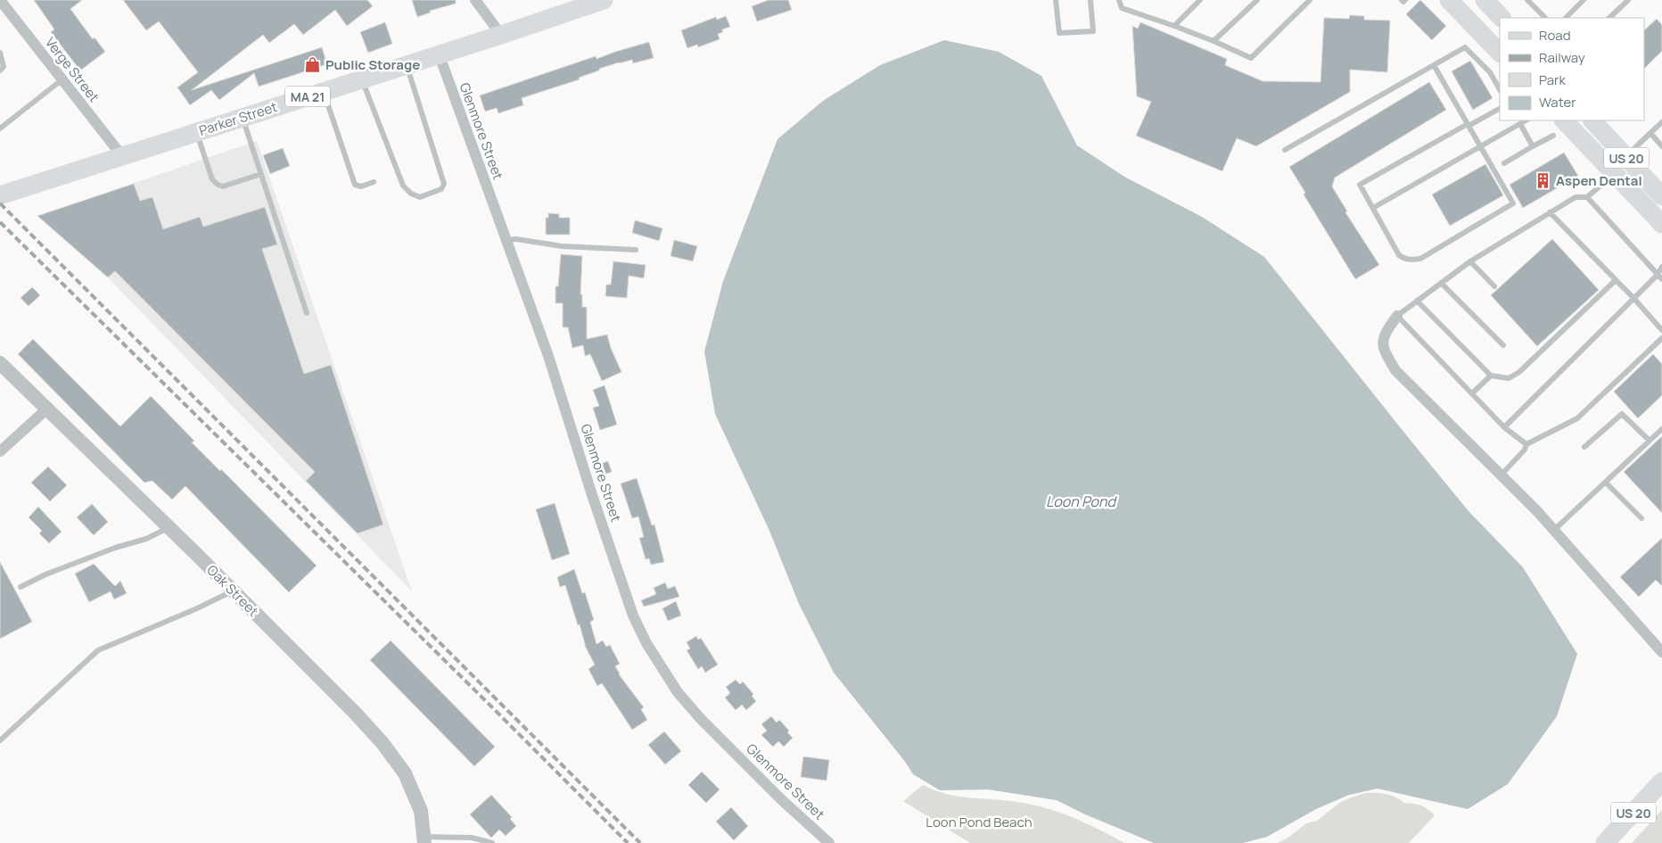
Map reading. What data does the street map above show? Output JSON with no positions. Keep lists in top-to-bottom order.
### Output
{
  "streets": {
    "main road": ["MA 21", "Parker Street", "US 20"],
    "street": ["Verge Street", "Glenmore Street", "Oak Street"]
  },
  "crossings": [
    ["Verge Street", "Parker Street"],
    ["Parker Street", "Glenmore Street"]
  ],
  "water": ["Loon Pond"],
  "parks": ["Loon Pond Beach"],
  "places": {
    "shop": ["Public Storage"],
    "building": ["Aspen Dental"]
  },
  "legend": [
    "Road",
    "Railway",
    "Park",
    "Water"
  ]
}
